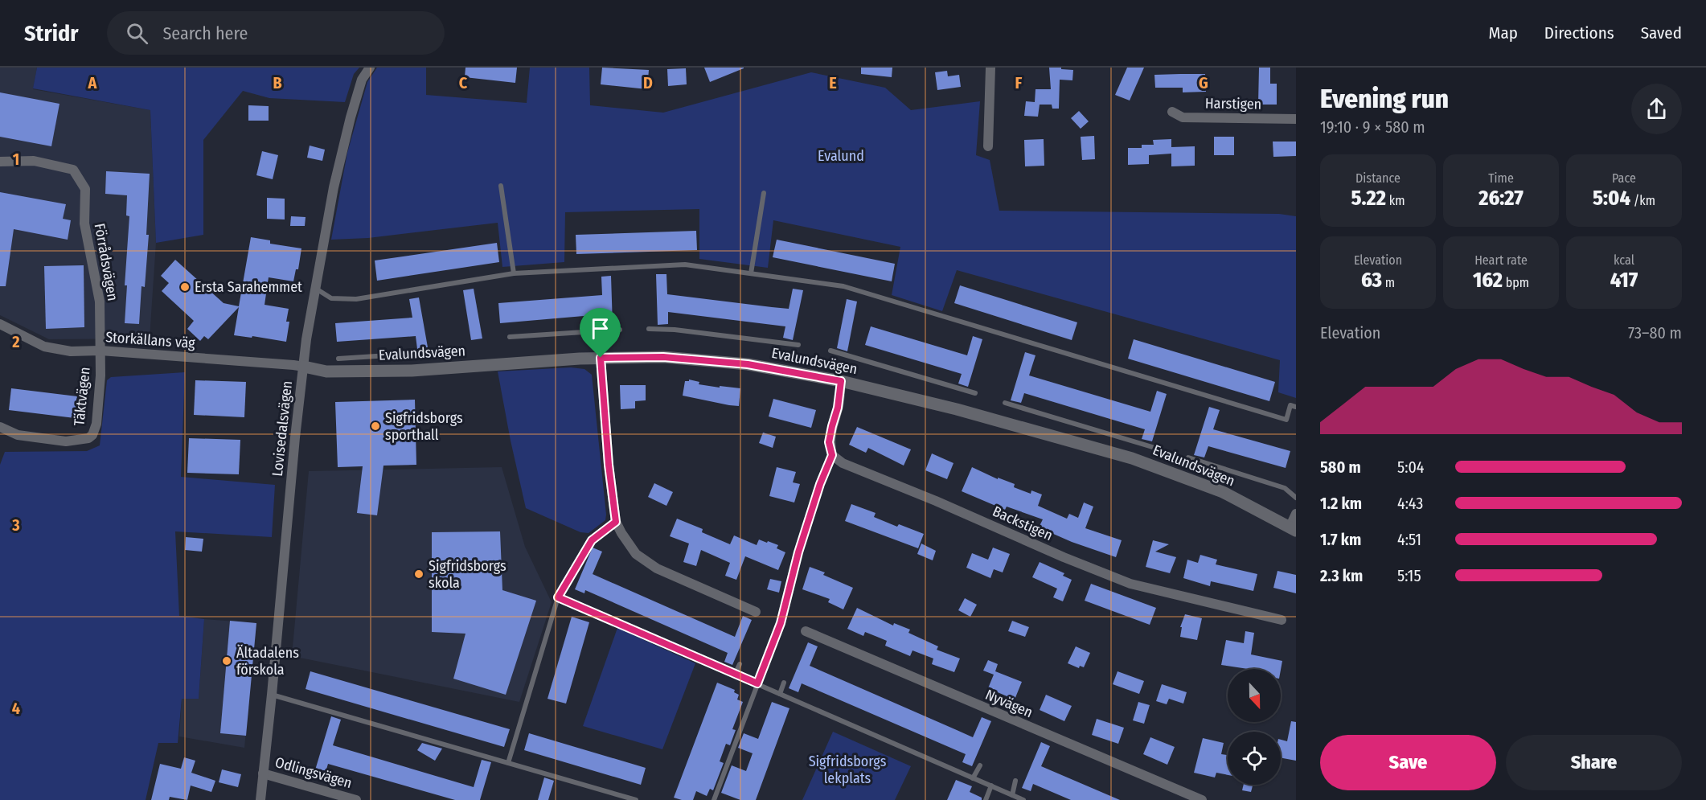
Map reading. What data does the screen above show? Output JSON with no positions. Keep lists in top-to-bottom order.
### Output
{
  "streets": {
    "street": [
      "Harstigen",
      "Förrådsvägen",
      "Storkällans väg",
      "Evalundsvägen",
      "Täktvägen",
      "Lovisedalsvägen",
      "Backstigen",
      "Nyvägen",
      "Odlingsvägen"
    ]
  },
  "crossings": [
    ["Förrådsvägen", "Storkällans väg"],
    ["Förrådsvägen", "Täktvägen"],
    ["Storkällans väg", "Evalundsvägen"],
    ["Storkällans väg", "Täktvägen"],
    ["Storkällans väg", "Lovisedalsvägen"],
    ["Evalundsvägen", "Lovisedalsvägen"],
    ["Lovisedalsvägen", "Odlingsvägen"]
  ],
  "parks": ["Evalund", "Sigfridsborgs lekplats"],
  "places": [
    "Ersta Sarahemmet",
    "Sigfridsborgs sporthall",
    "Sigfridsborgs skola",
    "Ältadalens förskola"
  ],
  "north": "bottom",
  "page": {
    "header": "Stridr",
    "search": "Search here",
    "nav": ["Map", "Directions", "Saved"],
    "heading": ["Evening run", "19:10 · 9 × 580 m"],
    "stats": [
      ["Distance", "5.22 km"],
      ["Time", "26:27"],
      ["Pace", "5:04 /km"],
      ["Elevation", "63 m"],
      ["Heart rate", "162 bpm"],
      ["kcal", "417"]
    ],
    "chart": ["Elevation", "73–80 m"],
    "list": [
      {
        "name": "580 m",
        "note": "5:04"
      },
      {
        "name": "1.2 km",
        "note": "4:43"
      },
      {
        "name": "1.7 km",
        "note": "4:51"
      },
      {
        "name": "2.3 km",
        "note": "5:15"
      }
    ],
    "buttons": ["Save", "Share"]
  },
  "grid": {
    "columns": [
      "A",
      "B",
      "C",
      "D",
      "E",
      "F",
      "G"
    ],
    "rows": [
      "1",
      "2",
      "3",
      "4"
    ]
  }
}
